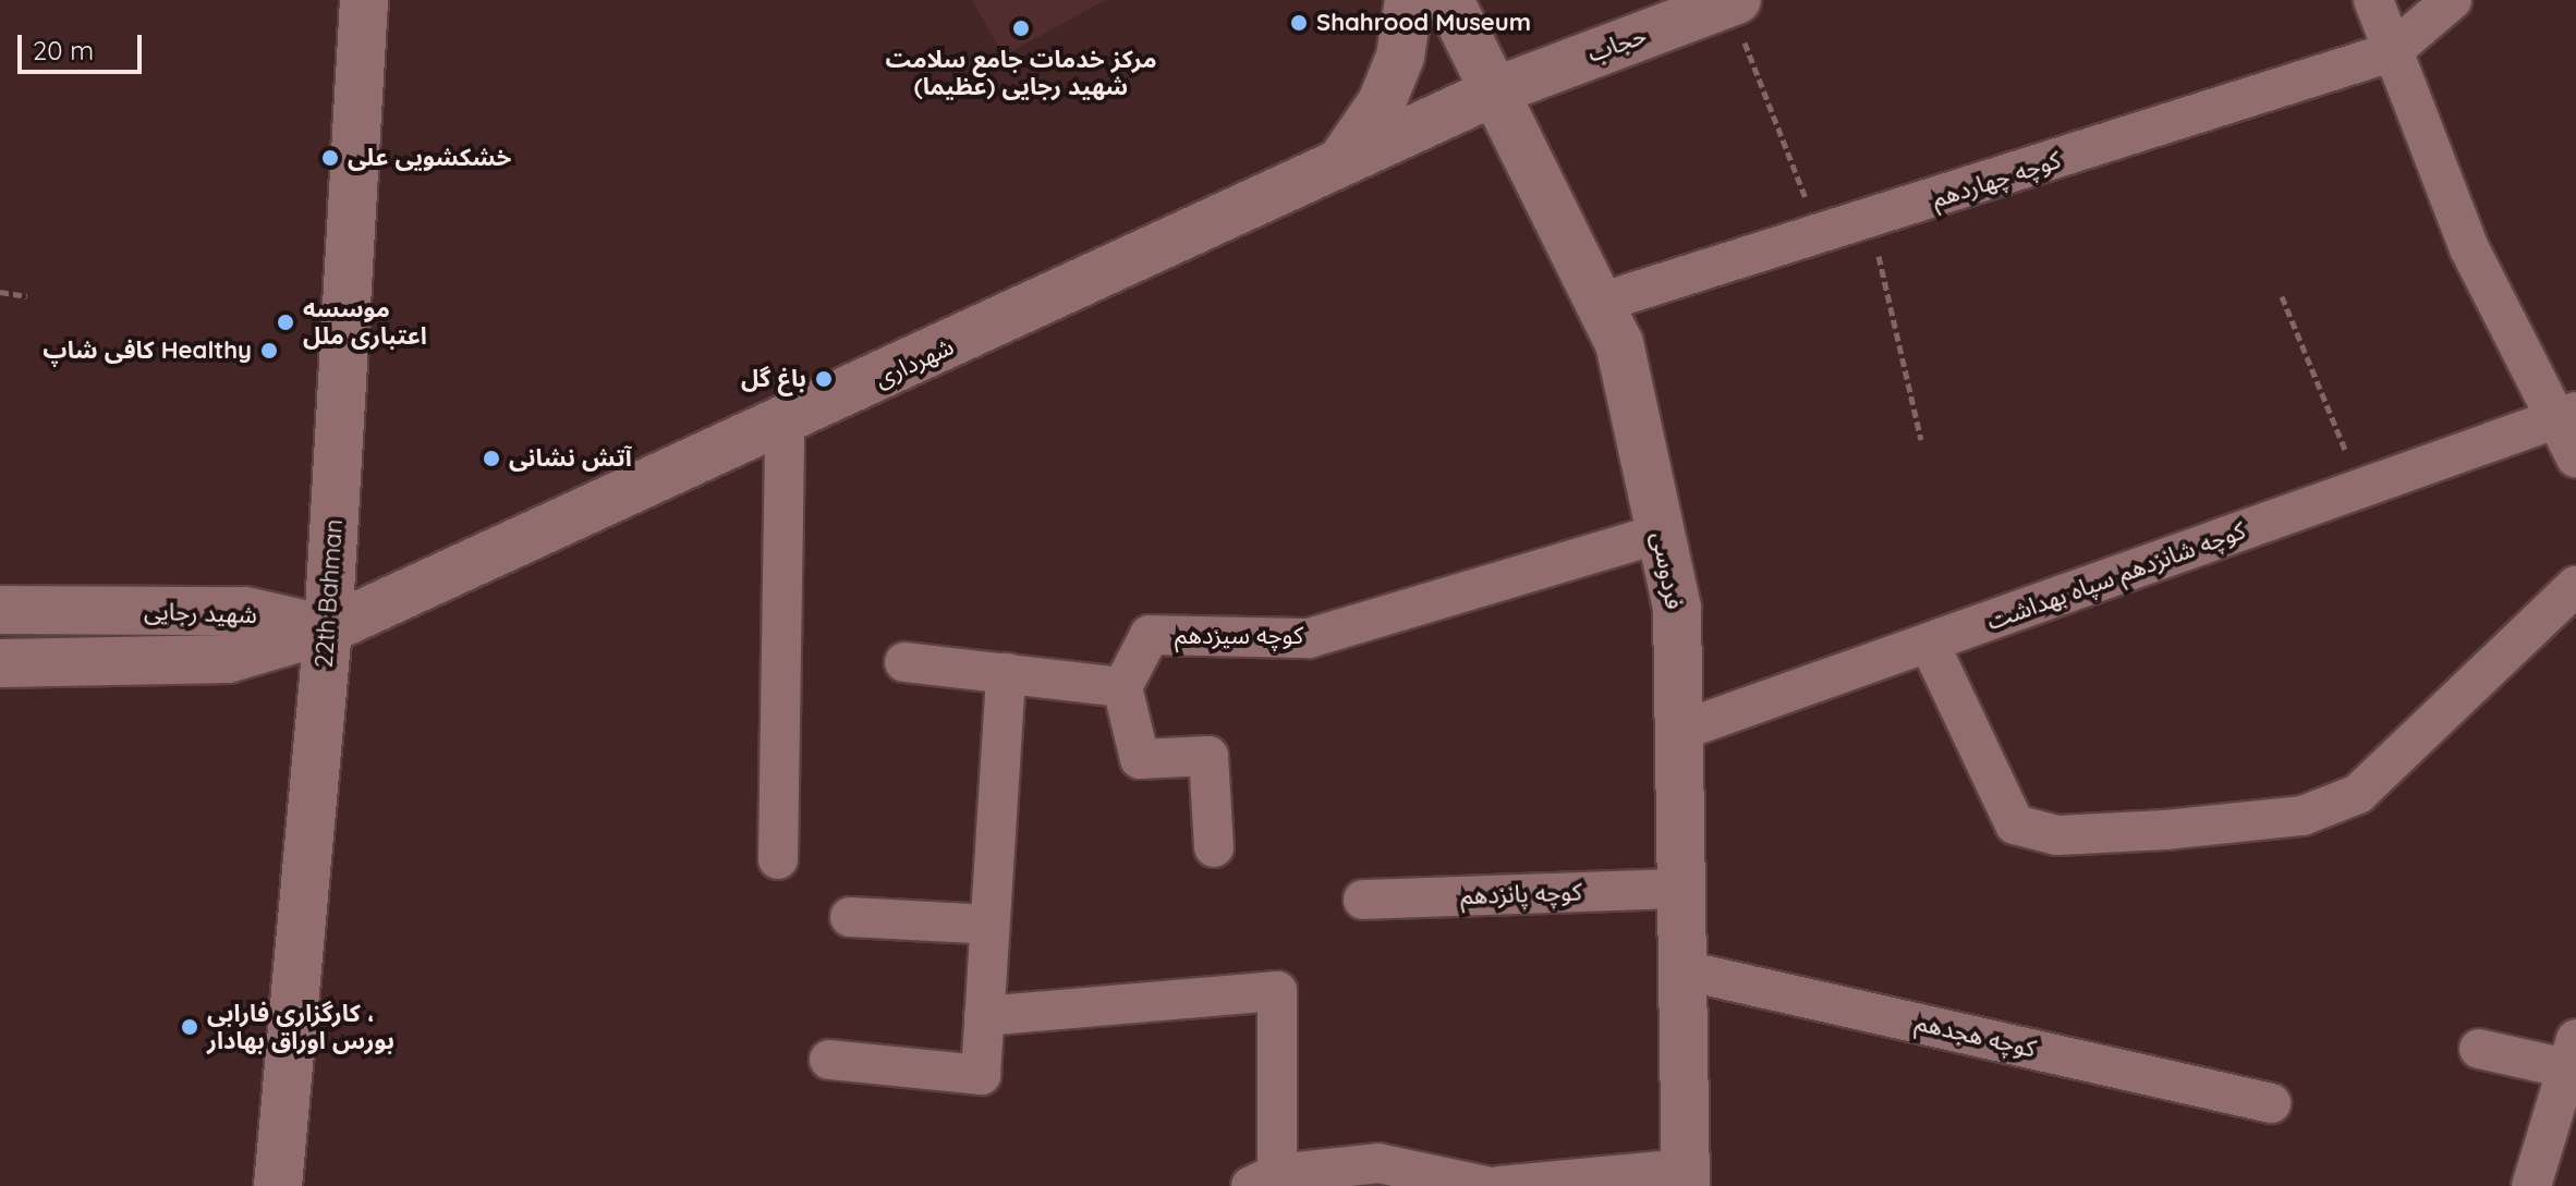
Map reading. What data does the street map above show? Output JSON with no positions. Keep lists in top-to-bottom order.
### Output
{
  "streets": {
    "main road": [
      "حجاب",
      "شهرداری",
      "فردوسی",
      "22th Bahman",
      "شهید رجایی"
    ],
    "street": [
      "کوچه چهاردهم",
      "کوچه شانزدهم سپاه بهداشت",
      "کوچه سیزدهم",
      "کوچه پانزدهم",
      "کوچه هجدهم"
    ]
  },
  "crossings": [
    ["حجاب", "شهرداری"],
    ["حجاب", "فردوسی"],
    ["کوچه چهاردهم", "فردوسی"],
    ["شهرداری", "فردوسی"],
    ["شهرداری", "22th Bahman"],
    ["شهرداری", "شهید رجایی"],
    ["فردوسی", "کوچه شانزدهم سپاه بهداشت"],
    ["فردوسی", "کوچه سیزدهم"],
    ["فردوسی", "کوچه پانزدهم"],
    ["فردوسی", "کوچه هجدهم"],
    ["22th Bahman", "شهید رجایی"]
  ],
  "places": [
    "Shahrood Museum",
    "مرکز خدمات جامع سلامت شهید رجایی (عظیما)",
    "خشکشویی علی",
    "موسسه اعتباری ملل",
    "کافی شاپ Healthy",
    "باغ گل",
    "آتش نشانی",
    "کارگزاری فارابی ، بورس اوراق بهادار"
  ],
  "scale_bar": "20 m"
}
